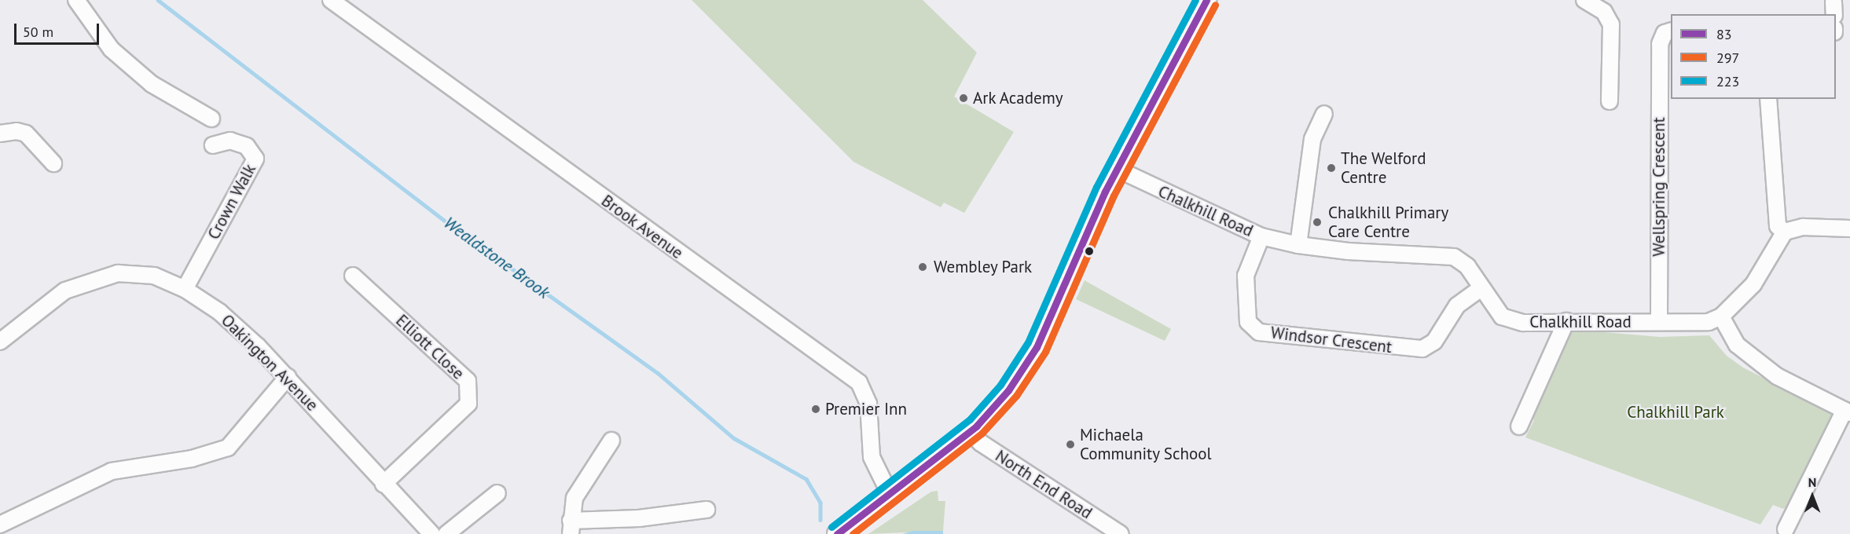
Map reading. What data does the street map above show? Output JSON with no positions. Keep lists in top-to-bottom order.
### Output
{
  "streets": {
    "street": [
      "Wellspring Crescent",
      "Crown Walk",
      "Chalkhill Road",
      "Brook Avenue",
      "Windsor Crescent",
      "Elliott Close",
      "Oakington Avenue",
      "North End Road"
    ]
  },
  "crossings": [
    ["Wellspring Crescent", "Chalkhill Road"],
    ["Crown Walk", "Oakington Avenue"],
    ["Chalkhill Road", "Windsor Crescent"],
    ["Elliott Close", "Oakington Avenue"]
  ],
  "water": ["Wealdstone Brook"],
  "parks": ["Chalkhill Park"],
  "places": [
    "Ark Academy",
    "The Welford Centre",
    "Chalkhill Primary Care Centre",
    "Wembley Park",
    "Premier Inn",
    "Michaela Community School"
  ],
  "lines": ["transit line 83", "transit line 223", "transit line 297"],
  "legend": ["83", "297", "223"],
  "scale_bar": "50 m",
  "north": "top"
}
